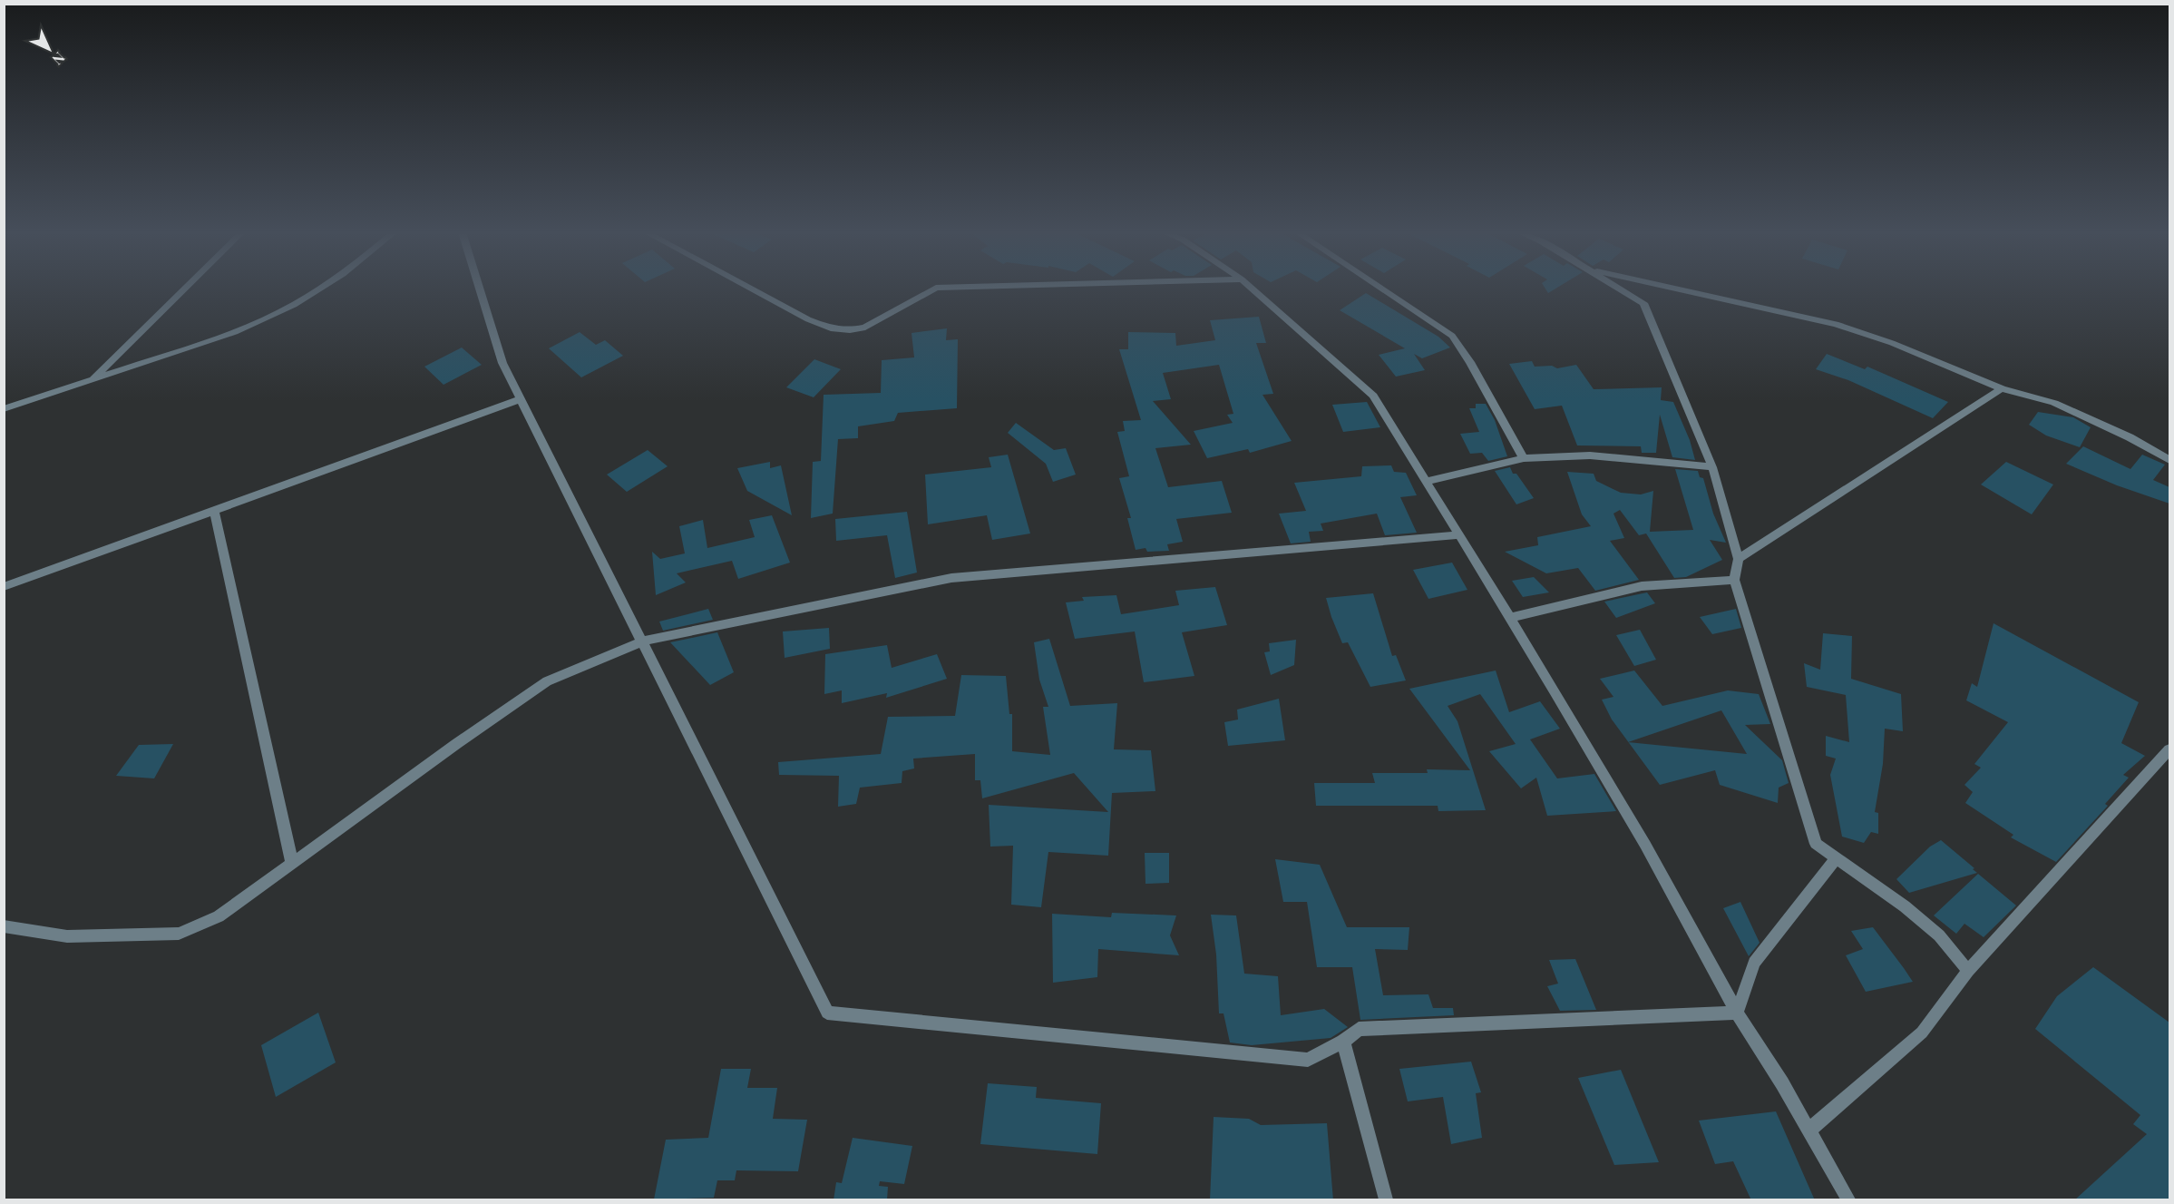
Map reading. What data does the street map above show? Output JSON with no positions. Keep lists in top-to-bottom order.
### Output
{
  "north": "bottom right"
}
